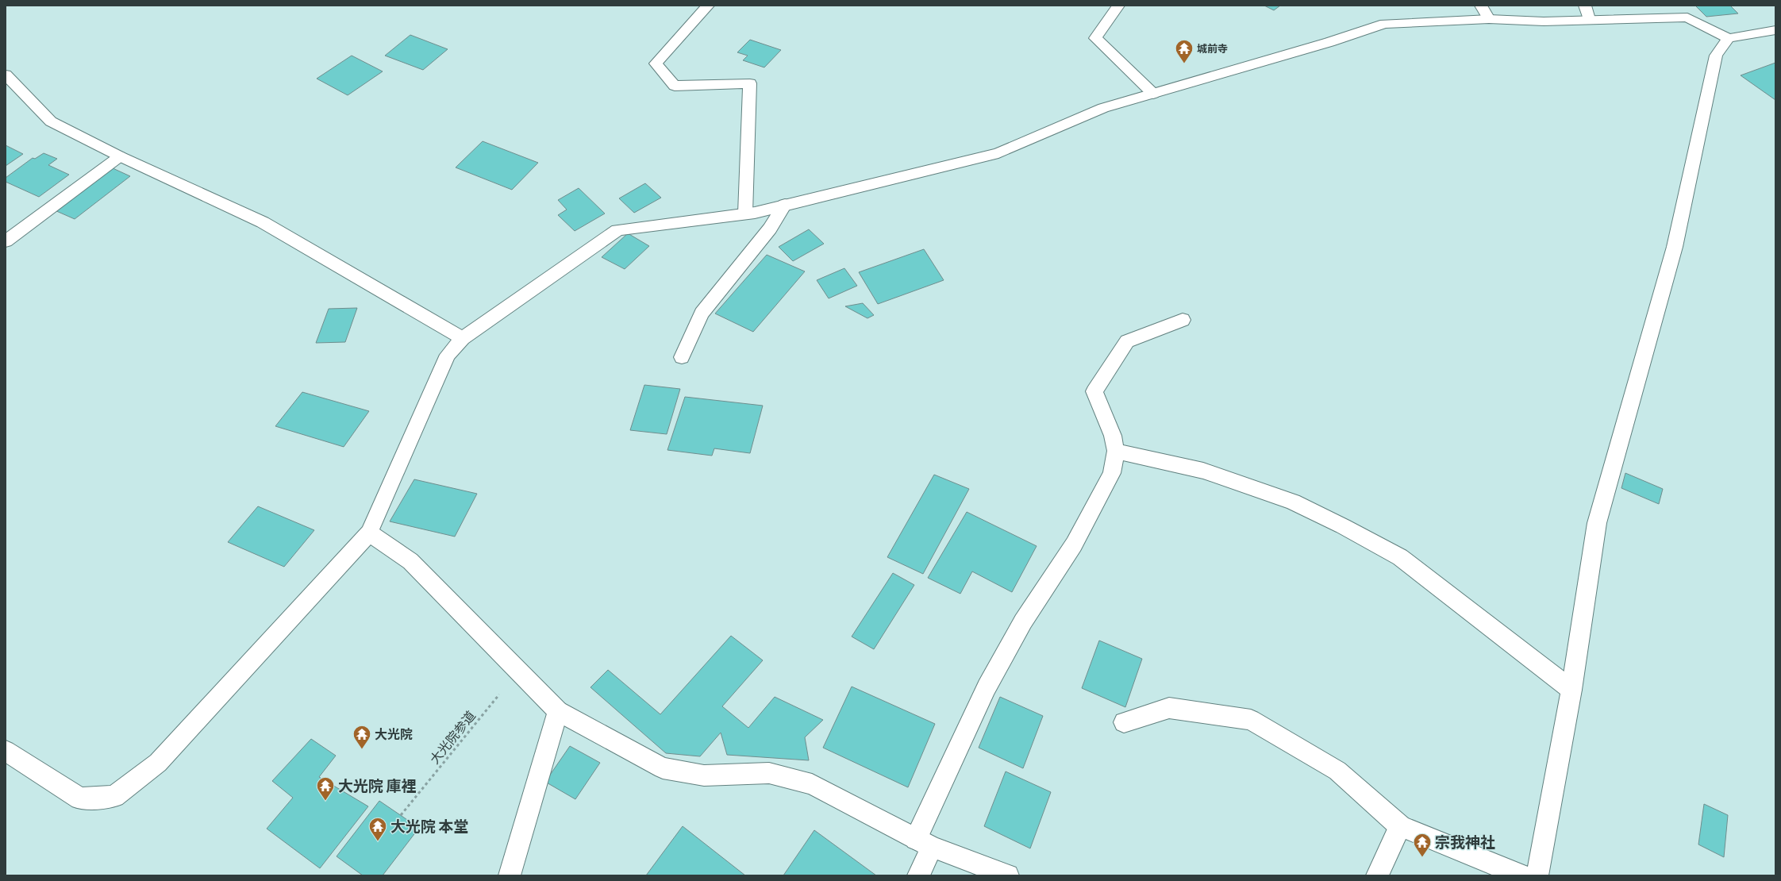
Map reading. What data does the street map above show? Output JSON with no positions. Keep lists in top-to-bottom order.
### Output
{
  "streets": {
    "path": ["大光院参道"]
  },
  "places": {
    "temple": [
      "城前寺",
      "大光院",
      "大光院 庫裡",
      "大光院 本堂",
      "宗我神社"
    ]
  }
}
